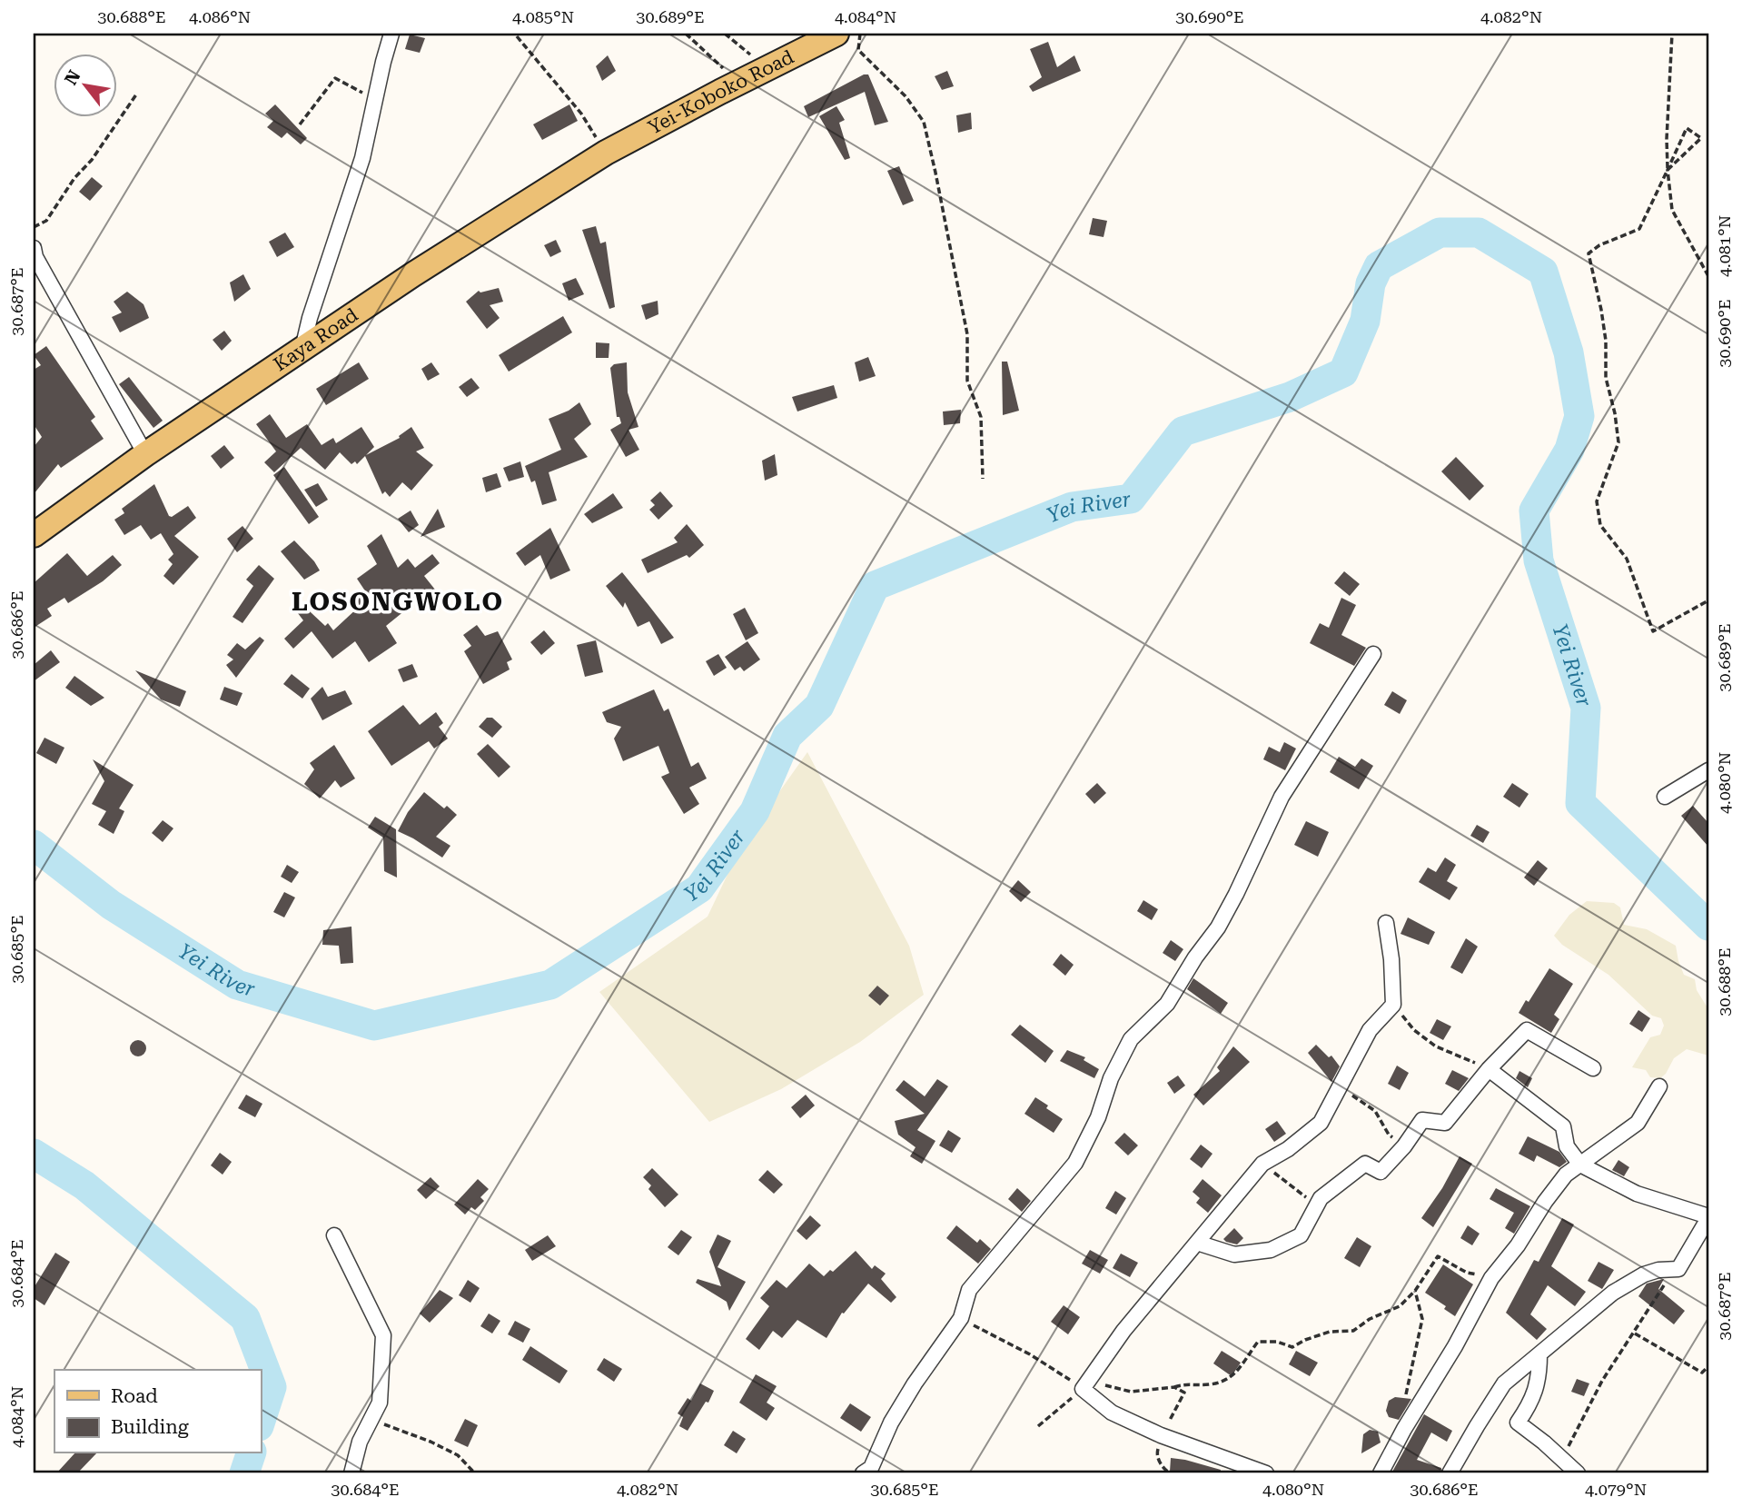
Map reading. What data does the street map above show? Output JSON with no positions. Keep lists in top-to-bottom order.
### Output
{
  "streets": {
    "main road": ["Yei-Koboko Road", "Kaya Road"]
  },
  "crossings": [
    ["Yei-Koboko Road", "Kaya Road"]
  ],
  "districts": ["LOSONGWOLO"],
  "water": ["Yei River"],
  "legend": ["Road", "Building"],
  "north": "top left",
  "coordinates": [
    "30.688°E",
    "4.086°N",
    "4.085°N",
    "30.689°E",
    "4.084°N",
    "30.690°E",
    "4.082°N",
    "4.081°N",
    "30.687°E",
    "30.686°E",
    "4.080°N",
    "30.685°E",
    "30.684°E",
    "4.079°N"
  ]
}
